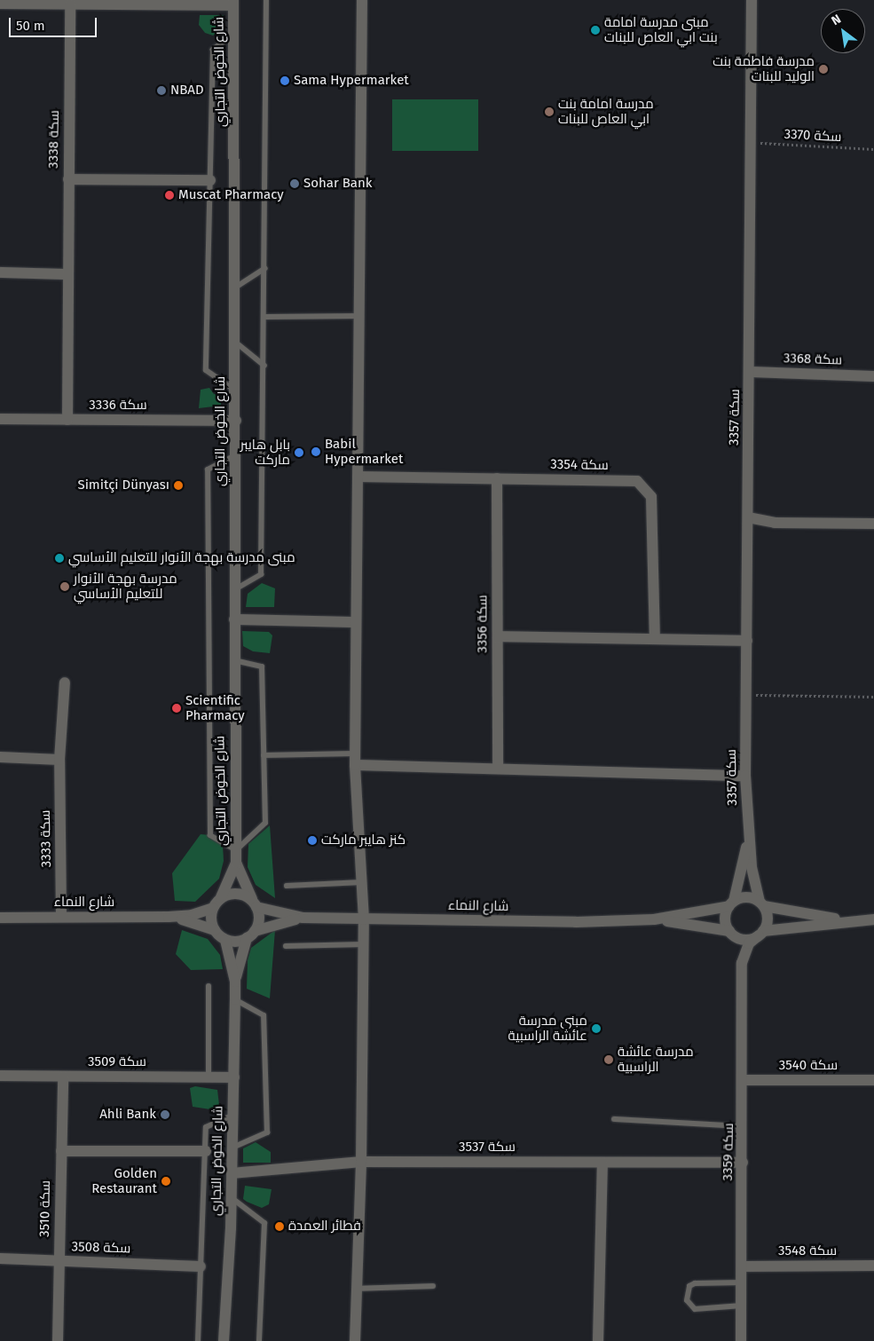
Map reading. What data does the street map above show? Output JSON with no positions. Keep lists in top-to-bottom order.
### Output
{
  "streets": {
    "street": [
      "شارع الخوض التجاري",
      "سكة 3338",
      "سكة 3368",
      "سكة 3336",
      "سكة 3357",
      "سكة 3354",
      "سكة 3356",
      "سكة 3333",
      "شارع النماء",
      "سكة 3509",
      "سكة 3540",
      "سكة 3537",
      "سكة 3359",
      "سكة 3510",
      "سكة 3508",
      "سكة 3548"
    ],
    "path": ["سكة 3370"]
  },
  "crossings": [
    ["شارع الخوض التجاري", "سكة 3336"],
    ["شارع الخوض التجاري", "شارع النماء"],
    ["شارع الخوض التجاري", "سكة 3509"],
    ["شارع الخوض التجاري", "سكة 3537"],
    ["سكة 3370", "سكة 3357"],
    ["سكة 3338", "سكة 3336"],
    ["سكة 3368", "سكة 3357"],
    ["سكة 3357", "شارع النماء"],
    ["سكة 3357", "سكة 3359"],
    ["سكة 3354", "سكة 3356"],
    ["سكة 3333", "شارع النماء"],
    ["شارع النماء", "سكة 3359"],
    ["سكة 3509", "سكة 3510"],
    ["سكة 3540", "سكة 3359"],
    ["سكة 3537", "سكة 3359"],
    ["سكة 3359", "سكة 3548"],
    ["سكة 3510", "سكة 3508"]
  ],
  "places": [
    "مبنى مدرسة امامة بنت ابي العاص للبنات",
    "مدرسة فاطمة بنت الوليد للبنات",
    "Sama Hypermarket",
    "NBAD",
    "مدرسة امامة بنت ابي العاص للبنات",
    "Sohar Bank",
    "Muscat Pharmacy",
    "Babil Hypermarket",
    "بابل هايبر ماركت",
    "Simitçi Dünyası",
    "مبنى مدرسة بهجة الأنوار للتعليم الأساسي",
    "مدرسة بهجة الأنوار للتعليم الأساسي",
    "Scientific Pharmacy",
    "كنز هايبر ماركت",
    "مبنى مدرسة عائشة الراسبية",
    "مدرسة عائشة الراسبية",
    "Ahli Bank",
    "Golden Restaurant",
    "فطائر العمدة"
  ],
  "scale_bar": "50 m",
  "north": "top left"
}
